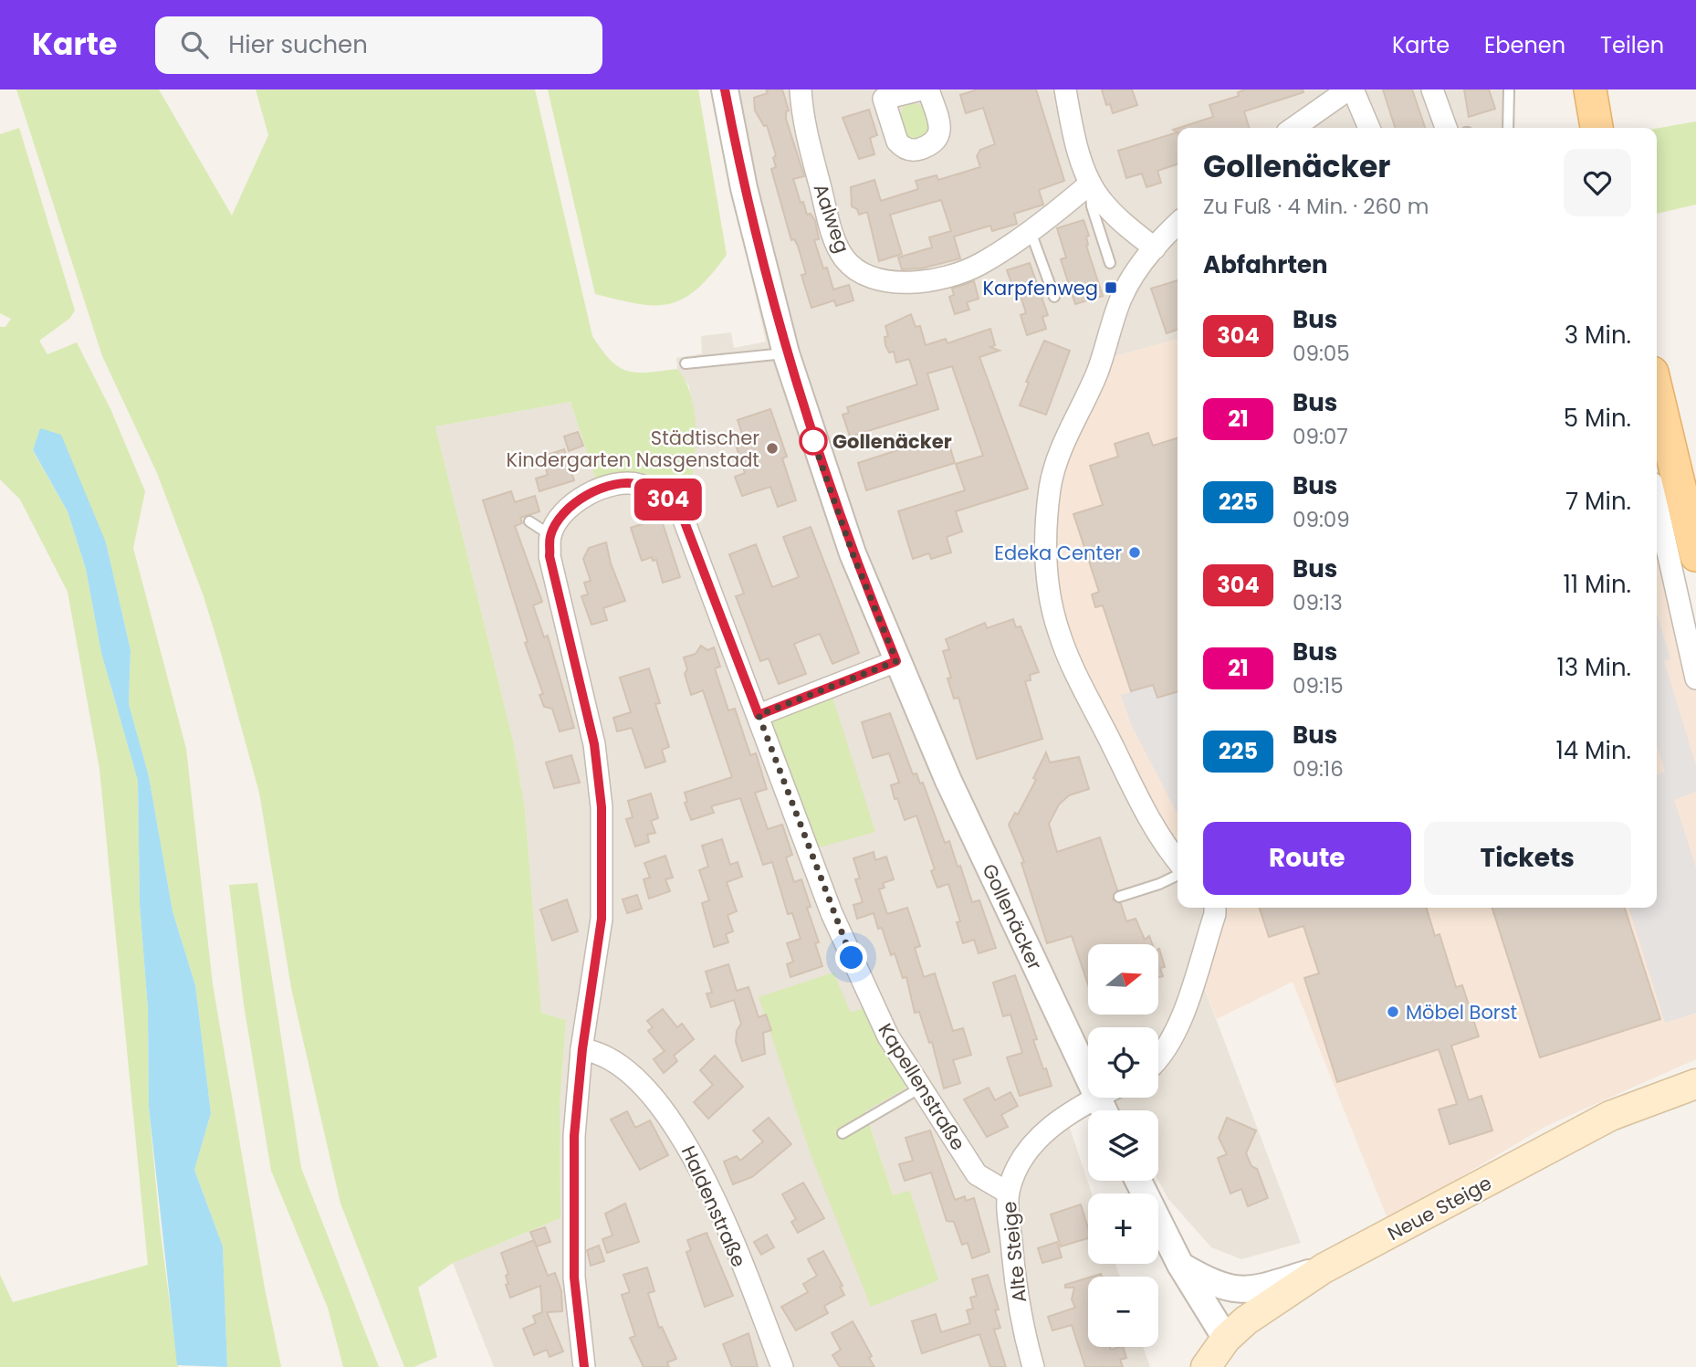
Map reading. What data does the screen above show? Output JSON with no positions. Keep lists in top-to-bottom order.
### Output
{
  "streets": {
    "main road": ["Neue Steige"],
    "street": [
      "Aalweg",
      "Gollenäcker",
      "Kapellenstraße",
      "Haldenstraße",
      "Alte Steige"
    ]
  },
  "crossings": [
    ["Kapellenstraße", "Alte Steige"]
  ],
  "places": {
    "transit": ["Karpfenweg"],
    "other": [
      "Gollenäcker",
      "Städtischer Kindergarten Nasgenstadt",
      "Edeka Center",
      "Möbel Borst"
    ]
  },
  "lines": ["bus line 304"],
  "north": "right",
  "page": {
    "header": "Karte",
    "search": "Hier suchen",
    "nav": ["Karte", "Ebenen", "Teilen"],
    "on_map": "304",
    "heading": [
      ["Gollenäcker", "Zu Fuß · 4 Min. · 260 m"],
      "Abfahrten"
    ],
    "list": [
      {
        "mark": "304",
        "name": "Bus",
        "note": "09:05",
        "value": "3 Min."
      },
      {
        "mark": "21",
        "name": "Bus",
        "note": "09:07",
        "value": "5 Min."
      },
      {
        "mark": "225",
        "name": "Bus",
        "note": "09:09",
        "value": "7 Min."
      },
      {
        "mark": "304",
        "name": "Bus",
        "note": "09:13",
        "value": "11 Min."
      },
      {
        "mark": "21",
        "name": "Bus",
        "note": "09:15",
        "value": "13 Min."
      },
      {
        "mark": "225",
        "name": "Bus",
        "note": "09:16",
        "value": "14 Min."
      }
    ],
    "buttons": ["Route", "Tickets"],
    "map_buttons": ["+", "−"]
  }
}
